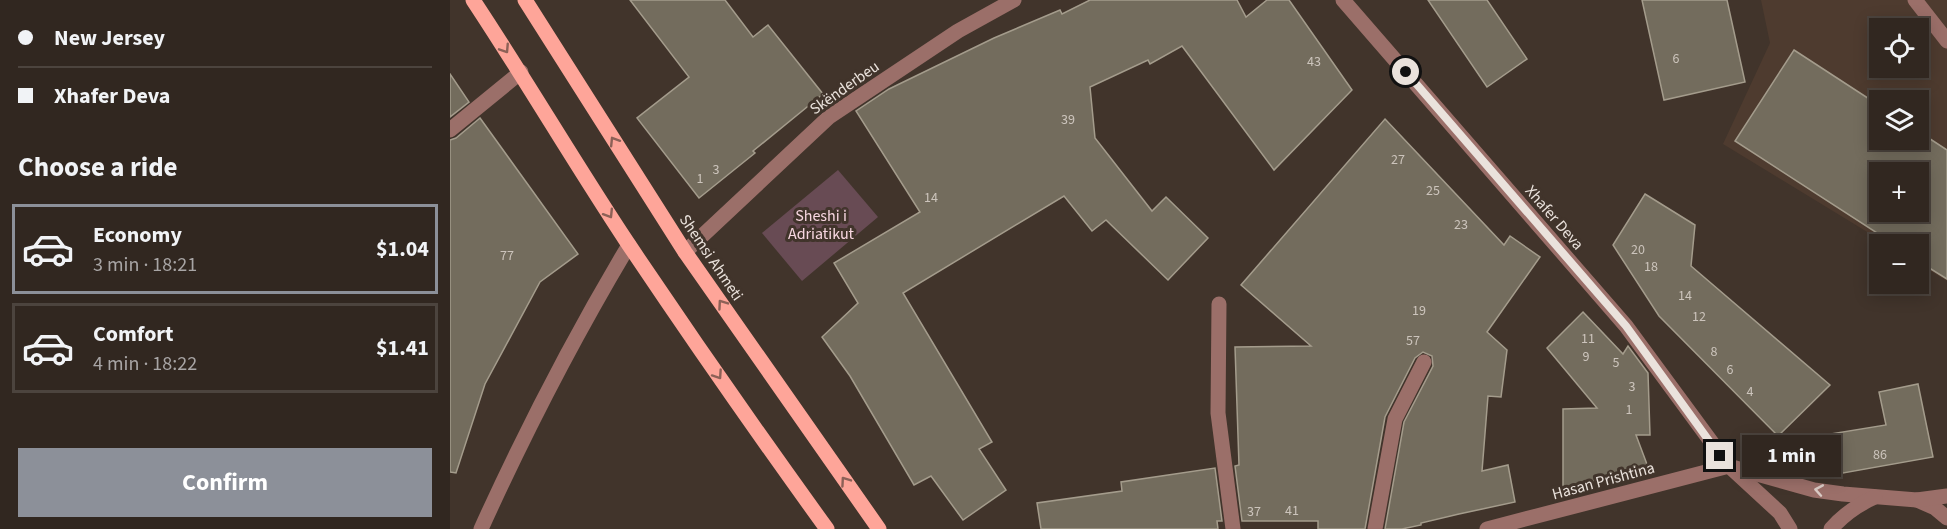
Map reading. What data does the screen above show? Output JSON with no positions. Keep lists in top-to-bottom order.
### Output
{
  "streets": {
    "main road": ["Shemsi Ahmeti"],
    "street": ["Skënderbeu", "Xhafer Deva", "Hasan Prishtina"]
  },
  "crossings": [
    ["Skënderbeu", "Shemsi Ahmeti"],
    ["Xhafer Deva", "Hasan Prishtina"]
  ],
  "parks": ["Sheshi i Adriatikut"],
  "house_numbers": [
    "6",
    "43",
    "39",
    "27",
    "3",
    "1",
    "25",
    "14",
    "23",
    "20",
    "77",
    "18",
    "14",
    "19",
    "12",
    "11",
    "57",
    "8",
    "9",
    "5",
    "6",
    "3",
    "4",
    "1",
    "86",
    "41",
    "37"
  ],
  "page": {
    "banner": ["New Jersey", "Xhafer Deva"],
    "map_buttons": ["+", "−"],
    "heading": "Choose a ride",
    "list": [
      {
        "name": "Economy",
        "note": "3 min · 18:21",
        "value": "$1.04"
      },
      {
        "name": "Comfort",
        "note": "4 min · 18:22",
        "value": "$1.41"
      }
    ],
    "bubble": "1 min",
    "buttons": "Confirm"
  }
}
